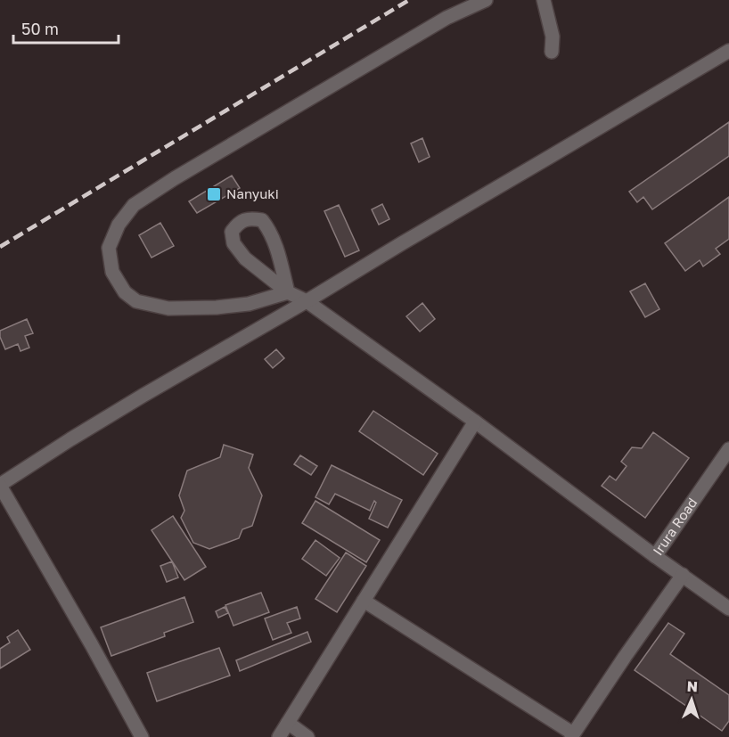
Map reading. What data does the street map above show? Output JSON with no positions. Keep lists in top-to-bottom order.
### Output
{
  "streets": {
    "street": ["Irura Road"]
  },
  "places": {
    "transit": ["Nanyuki"]
  },
  "scale_bar": "50 m",
  "north": "top"
}
